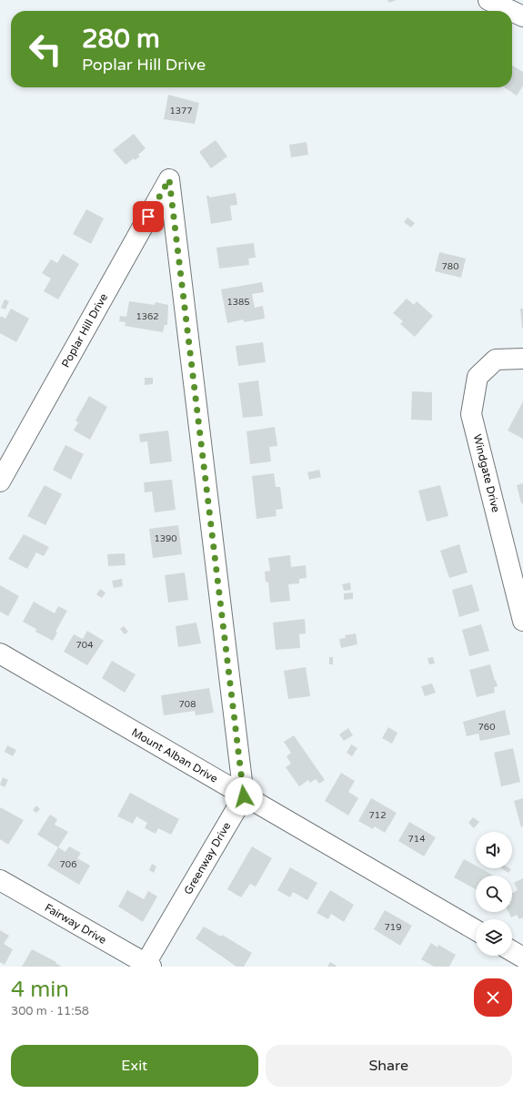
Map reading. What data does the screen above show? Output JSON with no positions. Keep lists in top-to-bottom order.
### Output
{
  "streets": {
    "street": [
      "Poplar Hill Drive",
      "Windgate Drive",
      "Mount Alban Drive",
      "Greenway Drive",
      "Fairway Drive"
    ]
  },
  "crossings": [
    ["Poplar Hill Drive", "Mount Alban Drive"],
    ["Poplar Hill Drive", "Greenway Drive"],
    ["Mount Alban Drive", "Greenway Drive"],
    ["Greenway Drive", "Fairway Drive"]
  ],
  "house_numbers": [
    "1377",
    "780",
    "1385",
    "1362",
    "1390",
    "704",
    "708",
    "760",
    "712",
    "714",
    "706",
    "719"
  ],
  "page": {
    "turn": ["280 m", "Poplar Hill Drive"],
    "heading": ["4 min", "300 m · 11:58"],
    "buttons": ["Exit", "Share"]
  }
}
